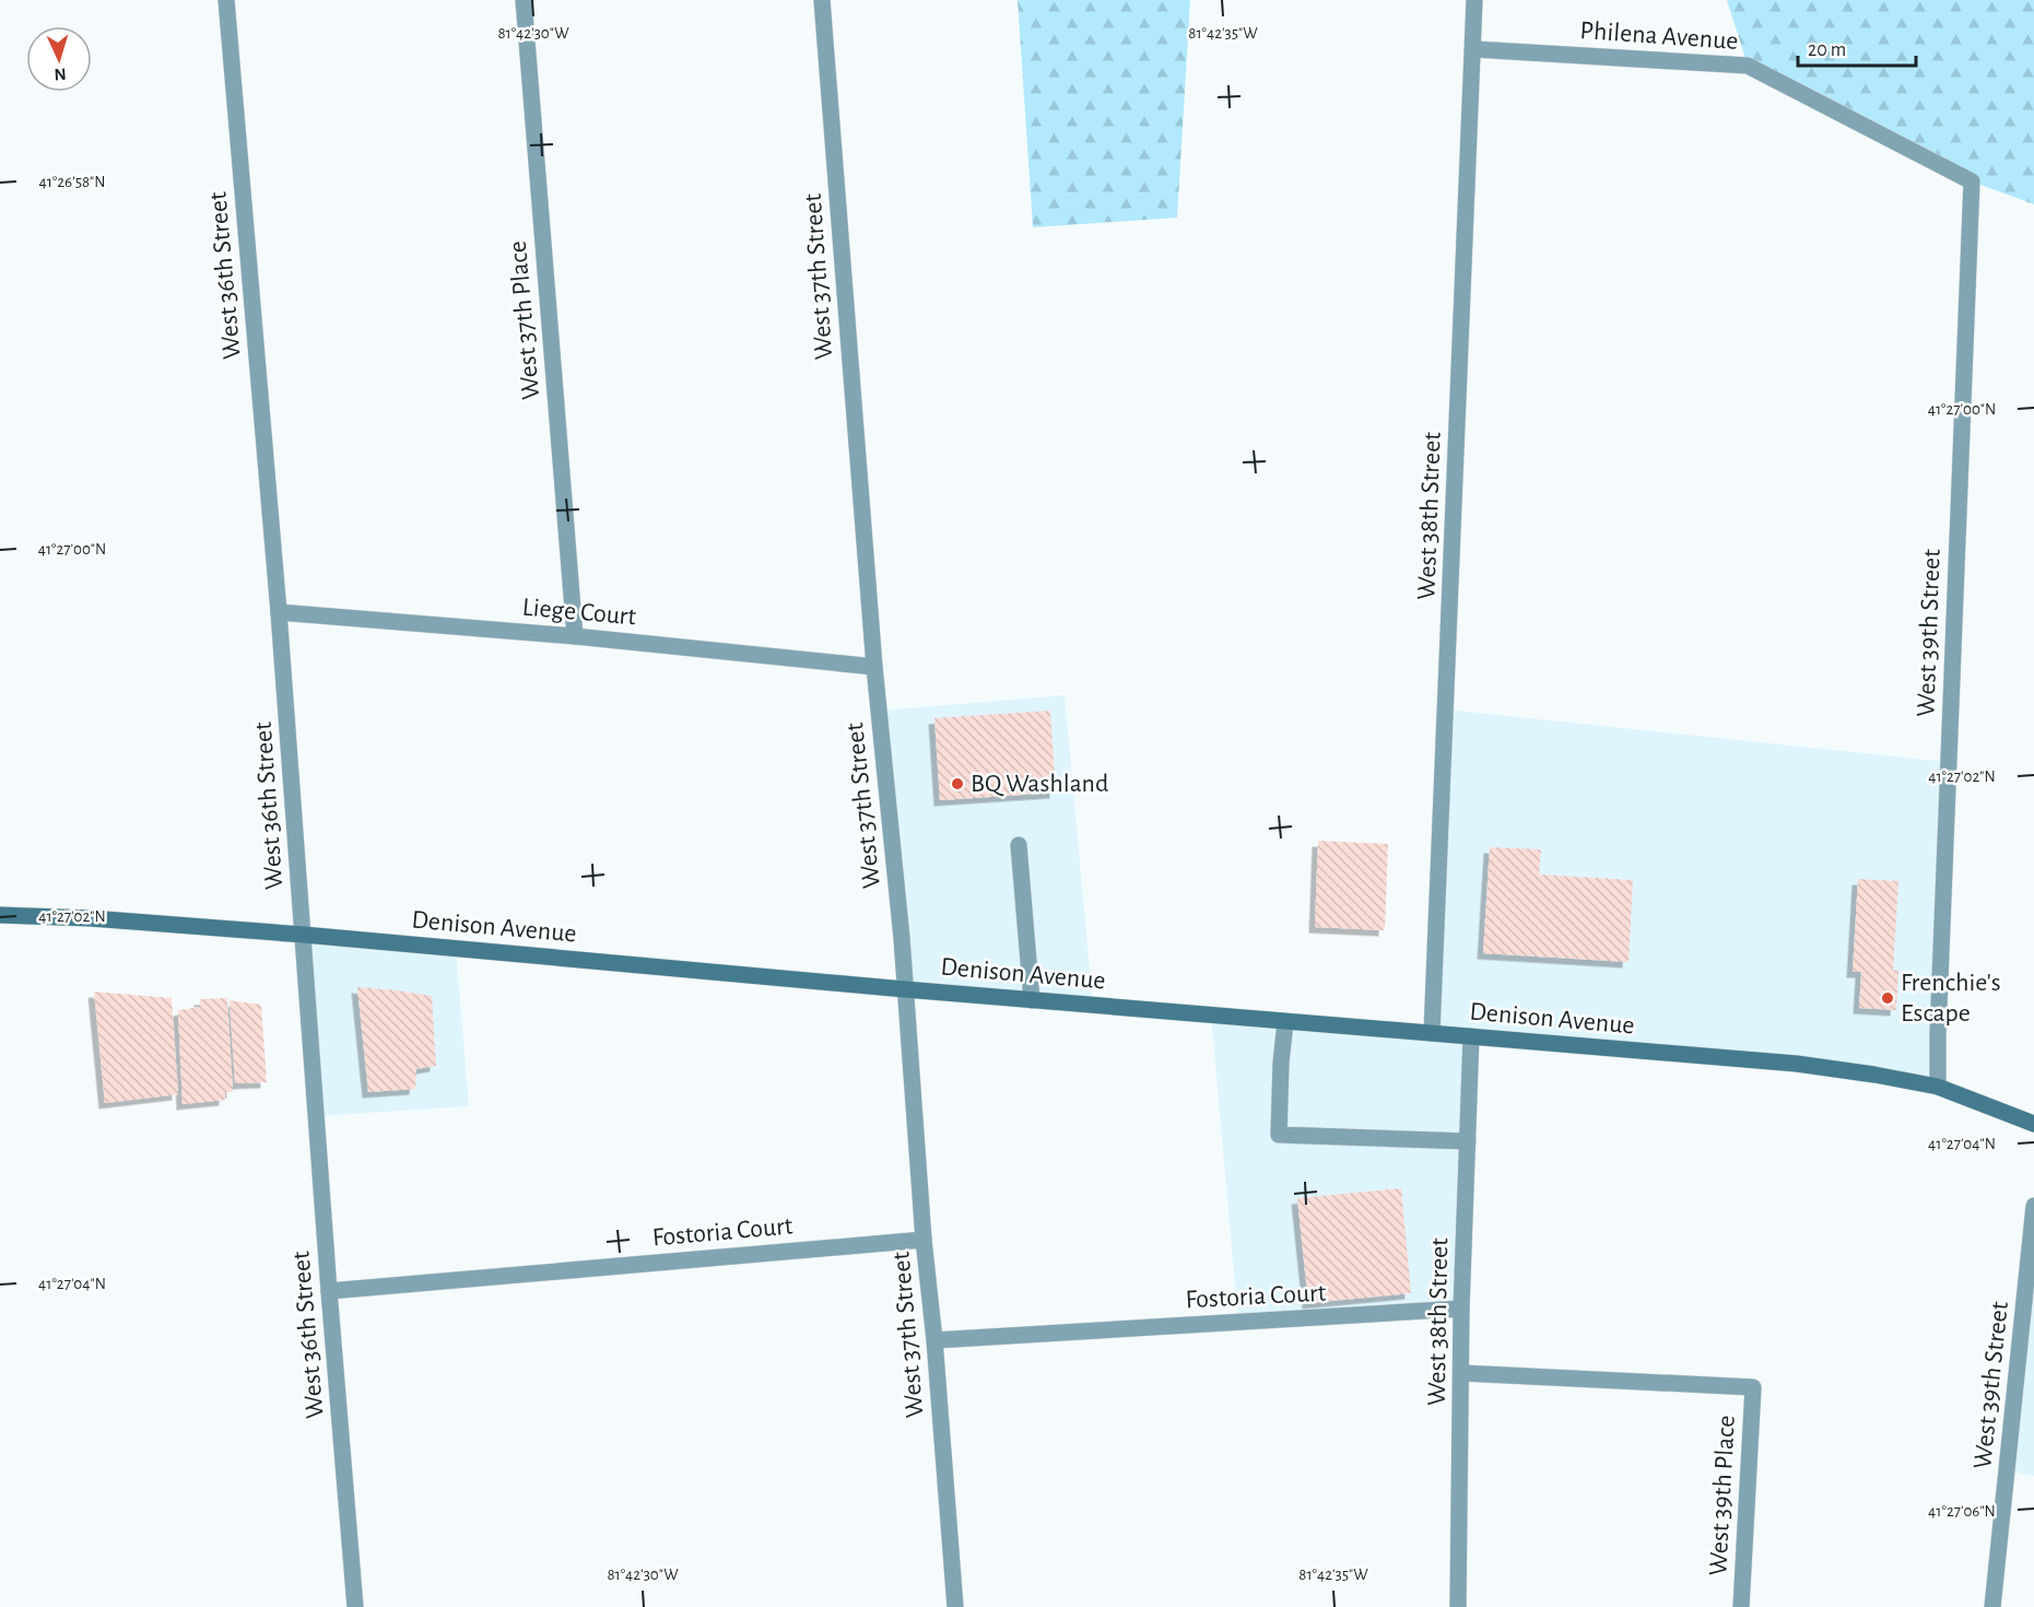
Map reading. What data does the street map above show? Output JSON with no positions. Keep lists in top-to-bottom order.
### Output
{
  "streets": {
    "main road": ["Denison Avenue"],
    "street": [
      "Philena Avenue",
      "West 36th Street",
      "West 37th Street",
      "West 37th Place",
      "West 38th Street",
      "Liege Court",
      "West 39th Street",
      "Fostoria Court",
      "West 39th Place"
    ]
  },
  "crossings": [
    ["Philena Avenue", "West 38th Street"],
    ["Philena Avenue", "West 39th Street"],
    ["West 36th Street", "Liege Court"],
    ["West 36th Street", "Denison Avenue"],
    ["West 36th Street", "Fostoria Court"],
    ["West 37th Street", "Liege Court"],
    ["West 37th Street", "Denison Avenue"],
    ["West 37th Street", "Fostoria Court"],
    ["West 37th Place", "Liege Court"],
    ["West 38th Street", "Denison Avenue"],
    ["West 38th Street", "Fostoria Court"],
    ["West 38th Street", "West 39th Place"],
    ["West 39th Street", "Denison Avenue"]
  ],
  "places": ["BQ Washland", "Frenchie's Escape"],
  "scale_bar": "20 m",
  "north": "bottom",
  "coordinates": [
    "81°42'30\"W",
    "81°42'35\"W",
    "41°26'58\"N",
    "41°27'00\"N",
    "41°27'02\"N",
    "41°27'04\"N",
    "41°27'06\"N"
  ]
}
